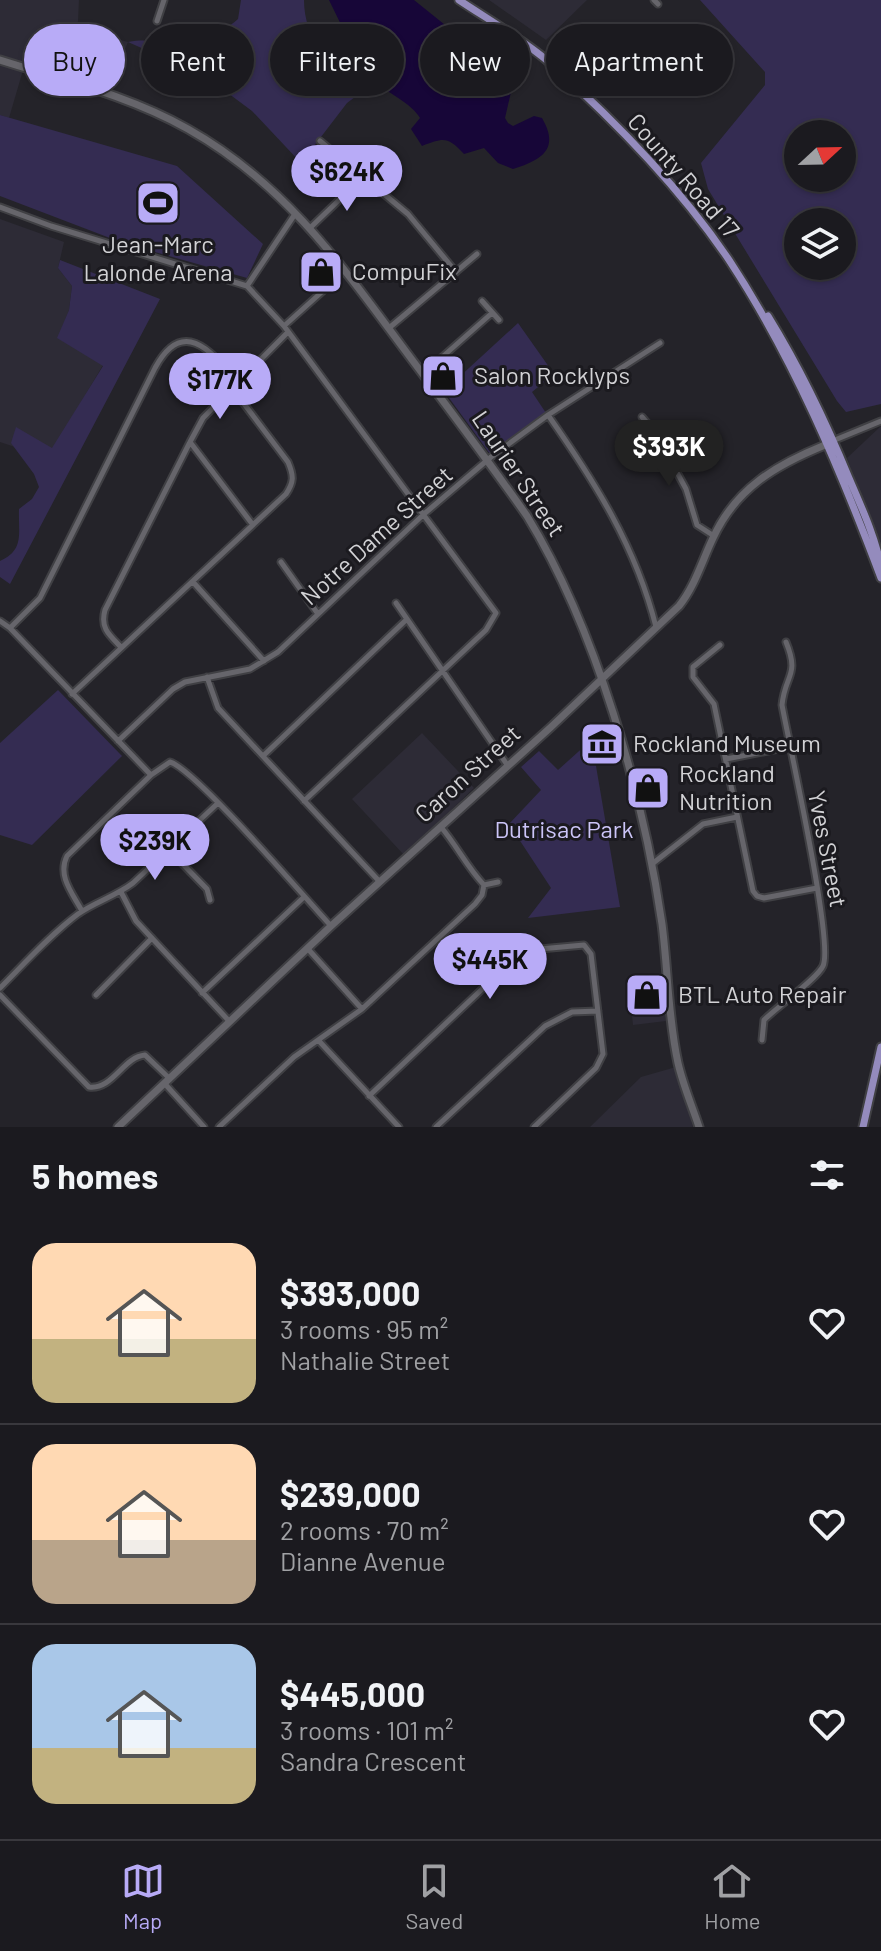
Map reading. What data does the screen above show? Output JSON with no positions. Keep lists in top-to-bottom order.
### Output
{
  "streets": {
    "main road": ["County Road 17", "Laurier Street", "Caron Street"],
    "street": ["Notre Dame Street", "Yves Street"]
  },
  "crossings": [
    ["County Road 17", "Caron Street"],
    ["Laurier Street", "Notre Dame Street"],
    ["Laurier Street", "Caron Street"]
  ],
  "parks": ["Dutrisac Park"],
  "places": {
    "sports": ["Jean-Marc Lalonde Arena"],
    "shop": [
      "CompuFix",
      "Salon Rocklyps",
      "Rockland Nutrition",
      "BTL Auto Repair"
    ],
    "museum": ["Rockland Museum"]
  },
  "north": "right",
  "page": {
    "chip": [
      "Buy",
      "Rent",
      "Filters",
      "New",
      "Apartment"
    ],
    "price": [
      "$624K",
      "$177K",
      "$393K",
      "$239K",
      "$445K"
    ],
    "heading": "5 homes",
    "list": [
      {
        "name": "$393,000",
        "note": "3 rooms · 95 m² · Nathalie Street"
      },
      {
        "name": "$239,000",
        "note": "2 rooms · 70 m² · Dianne Avenue"
      },
      {
        "name": "$445,000",
        "note": "3 rooms · 101 m² · Sandra Crescent"
      }
    ],
    "tabs": ["Map", "Saved", "Home"]
  }
}
